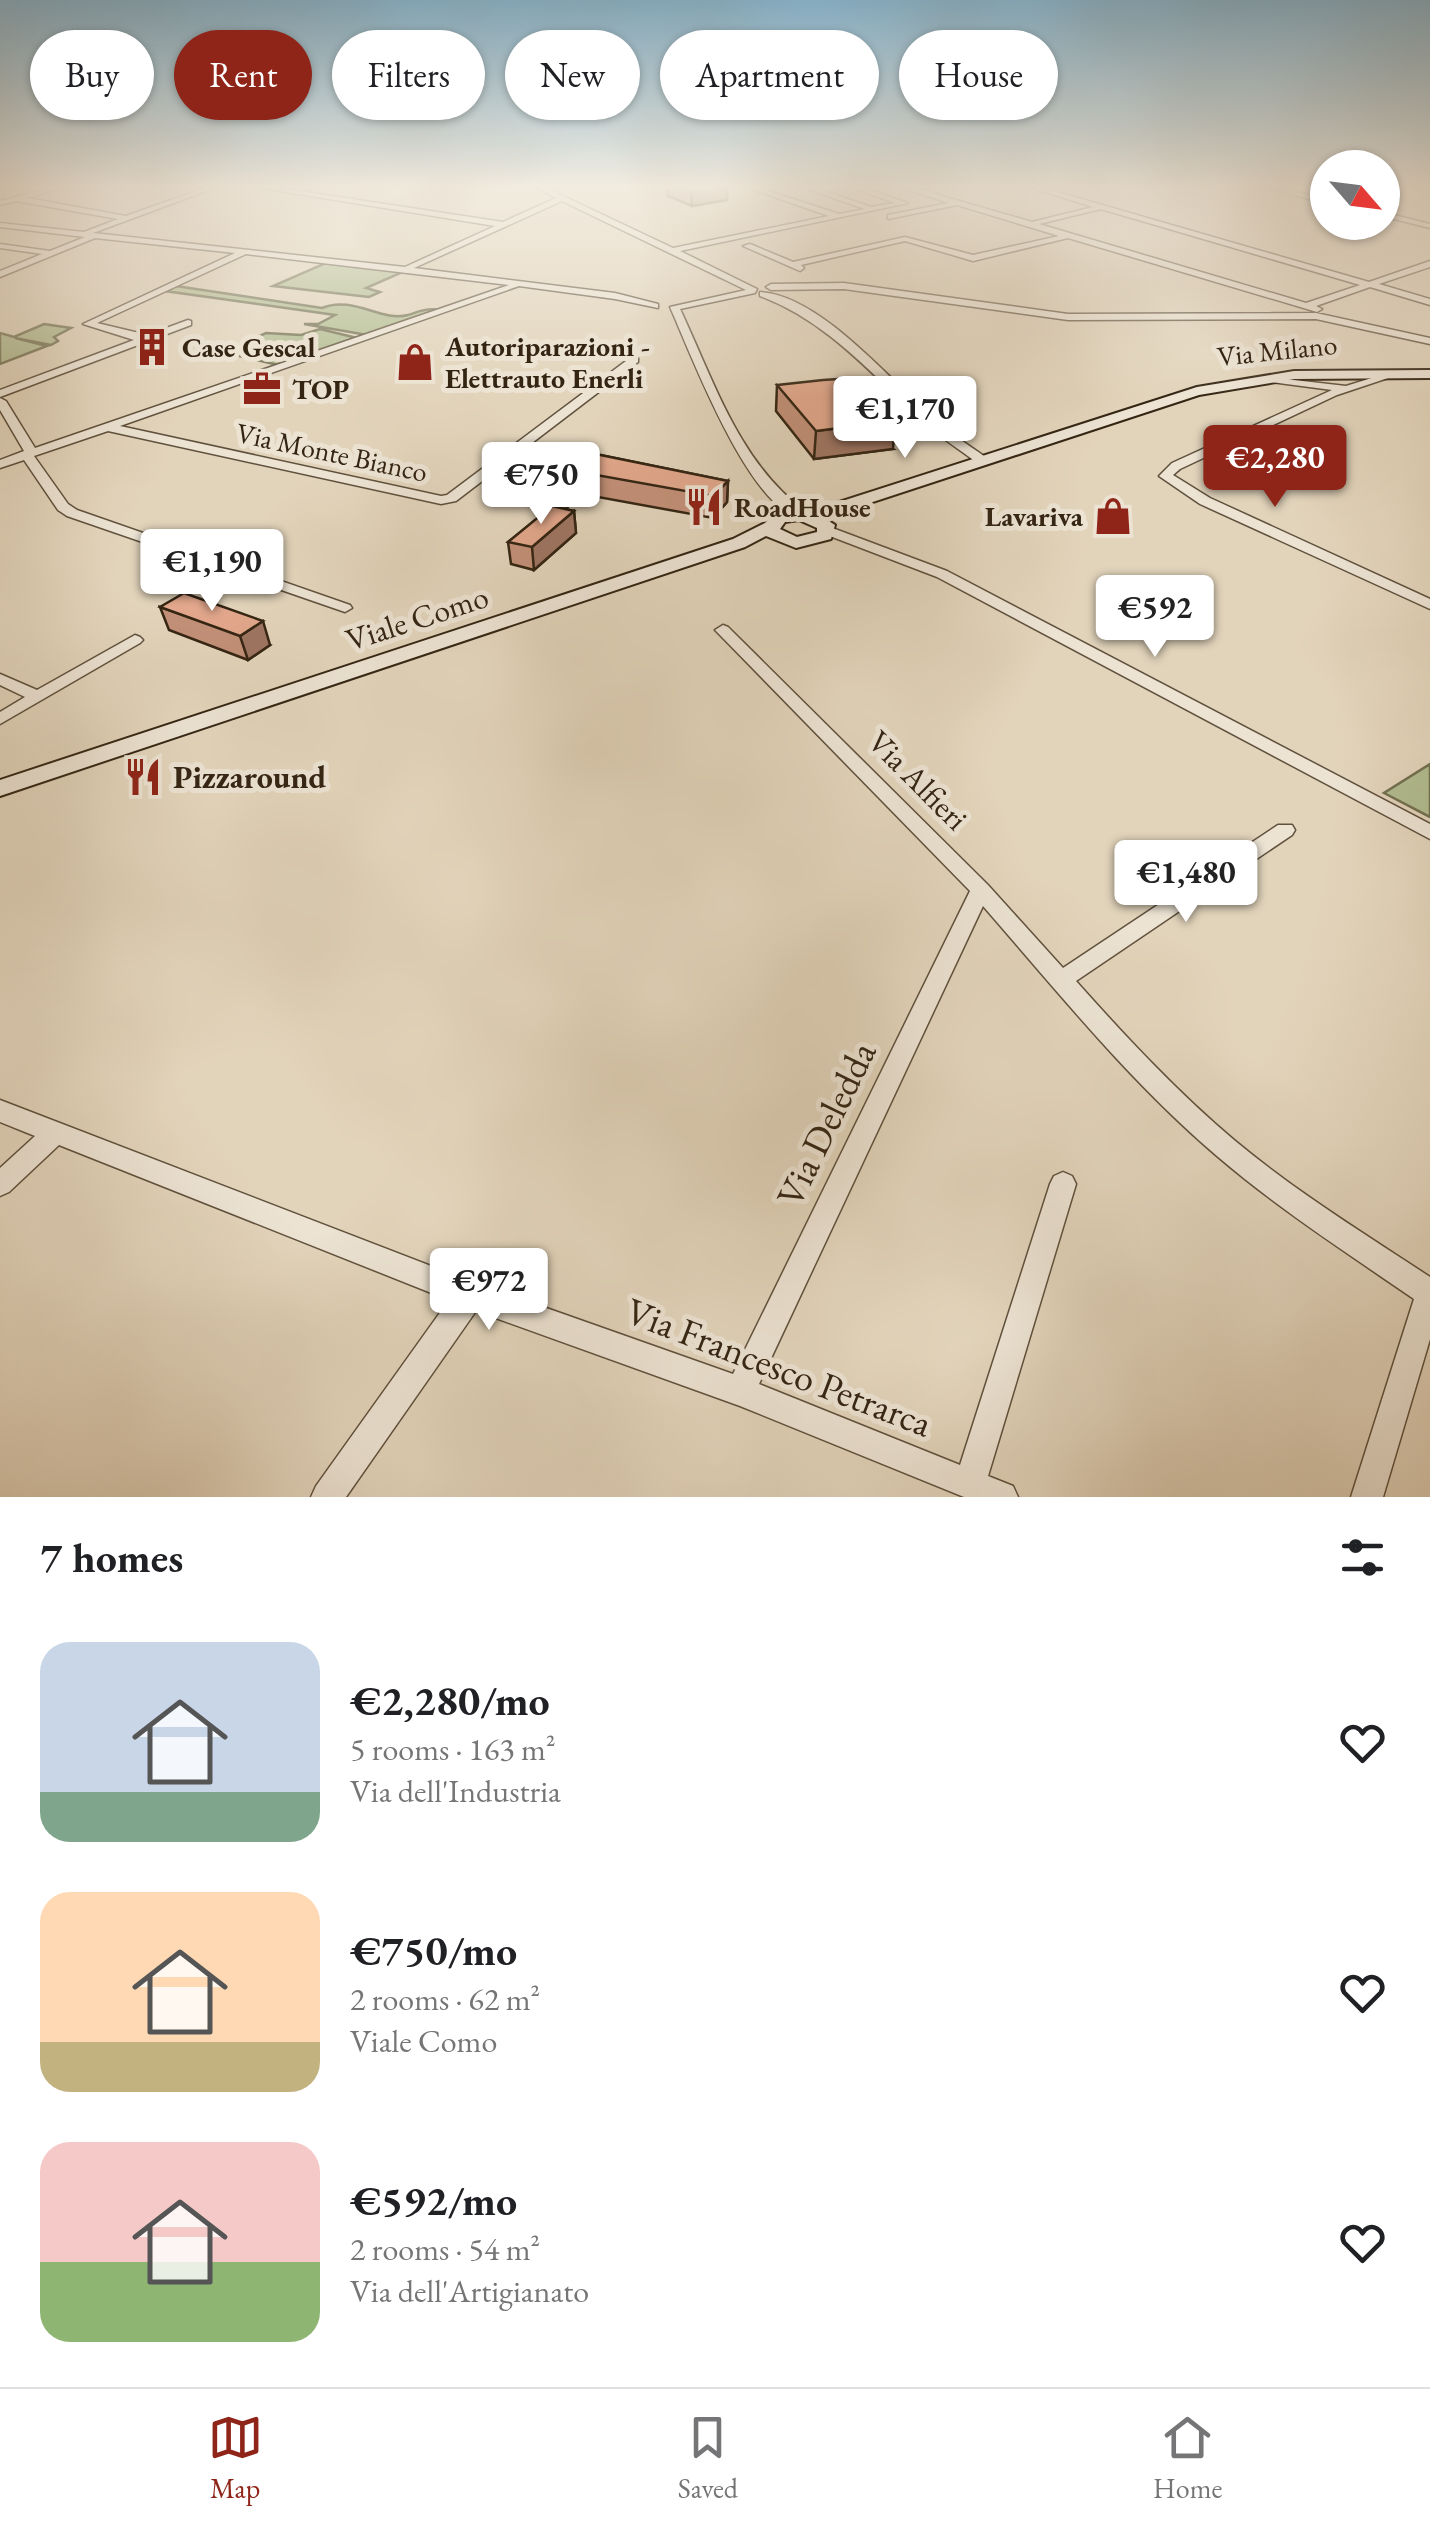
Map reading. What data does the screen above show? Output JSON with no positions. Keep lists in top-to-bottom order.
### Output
{
  "streets": {
    "main road": ["Via Milano", "Viale Como"],
    "street": [
      "Via Monte Bianco",
      "Via Alfieri",
      "Via Deledda",
      "Via Francesco Petrarca"
    ]
  },
  "crossings": [
    ["Via Milano", "Viale Como"],
    ["Via Alfieri", "Via Deledda"],
    ["Via Deledda", "Via Francesco Petrarca"]
  ],
  "places": {
    "building": ["Case Gescal"],
    "shop": ["Autoriparazioni - Elettrauto Enerli", "Lavariva"],
    "office": ["TOP"],
    "restaurant": ["RoadHouse", "Pizzaround"]
  },
  "north": "bottom right",
  "page": {
    "chip": [
      "Buy",
      "Rent",
      "Filters",
      "New",
      "Apartment",
      "House"
    ],
    "price": [
      "€1,170",
      "€2,280",
      "€750",
      "€1,190",
      "€592",
      "€1,480",
      "€972"
    ],
    "heading": "7 homes",
    "list": [
      {
        "name": "€2,280/mo",
        "note": "5 rooms · 163 m² · Via dell'Industria"
      },
      {
        "name": "€750/mo",
        "note": "2 rooms · 62 m² · Viale Como"
      },
      {
        "name": "€592/mo",
        "note": "2 rooms · 54 m² · Via dell'Artigianato"
      }
    ],
    "tabs": ["Map", "Saved", "Home"]
  }
}
